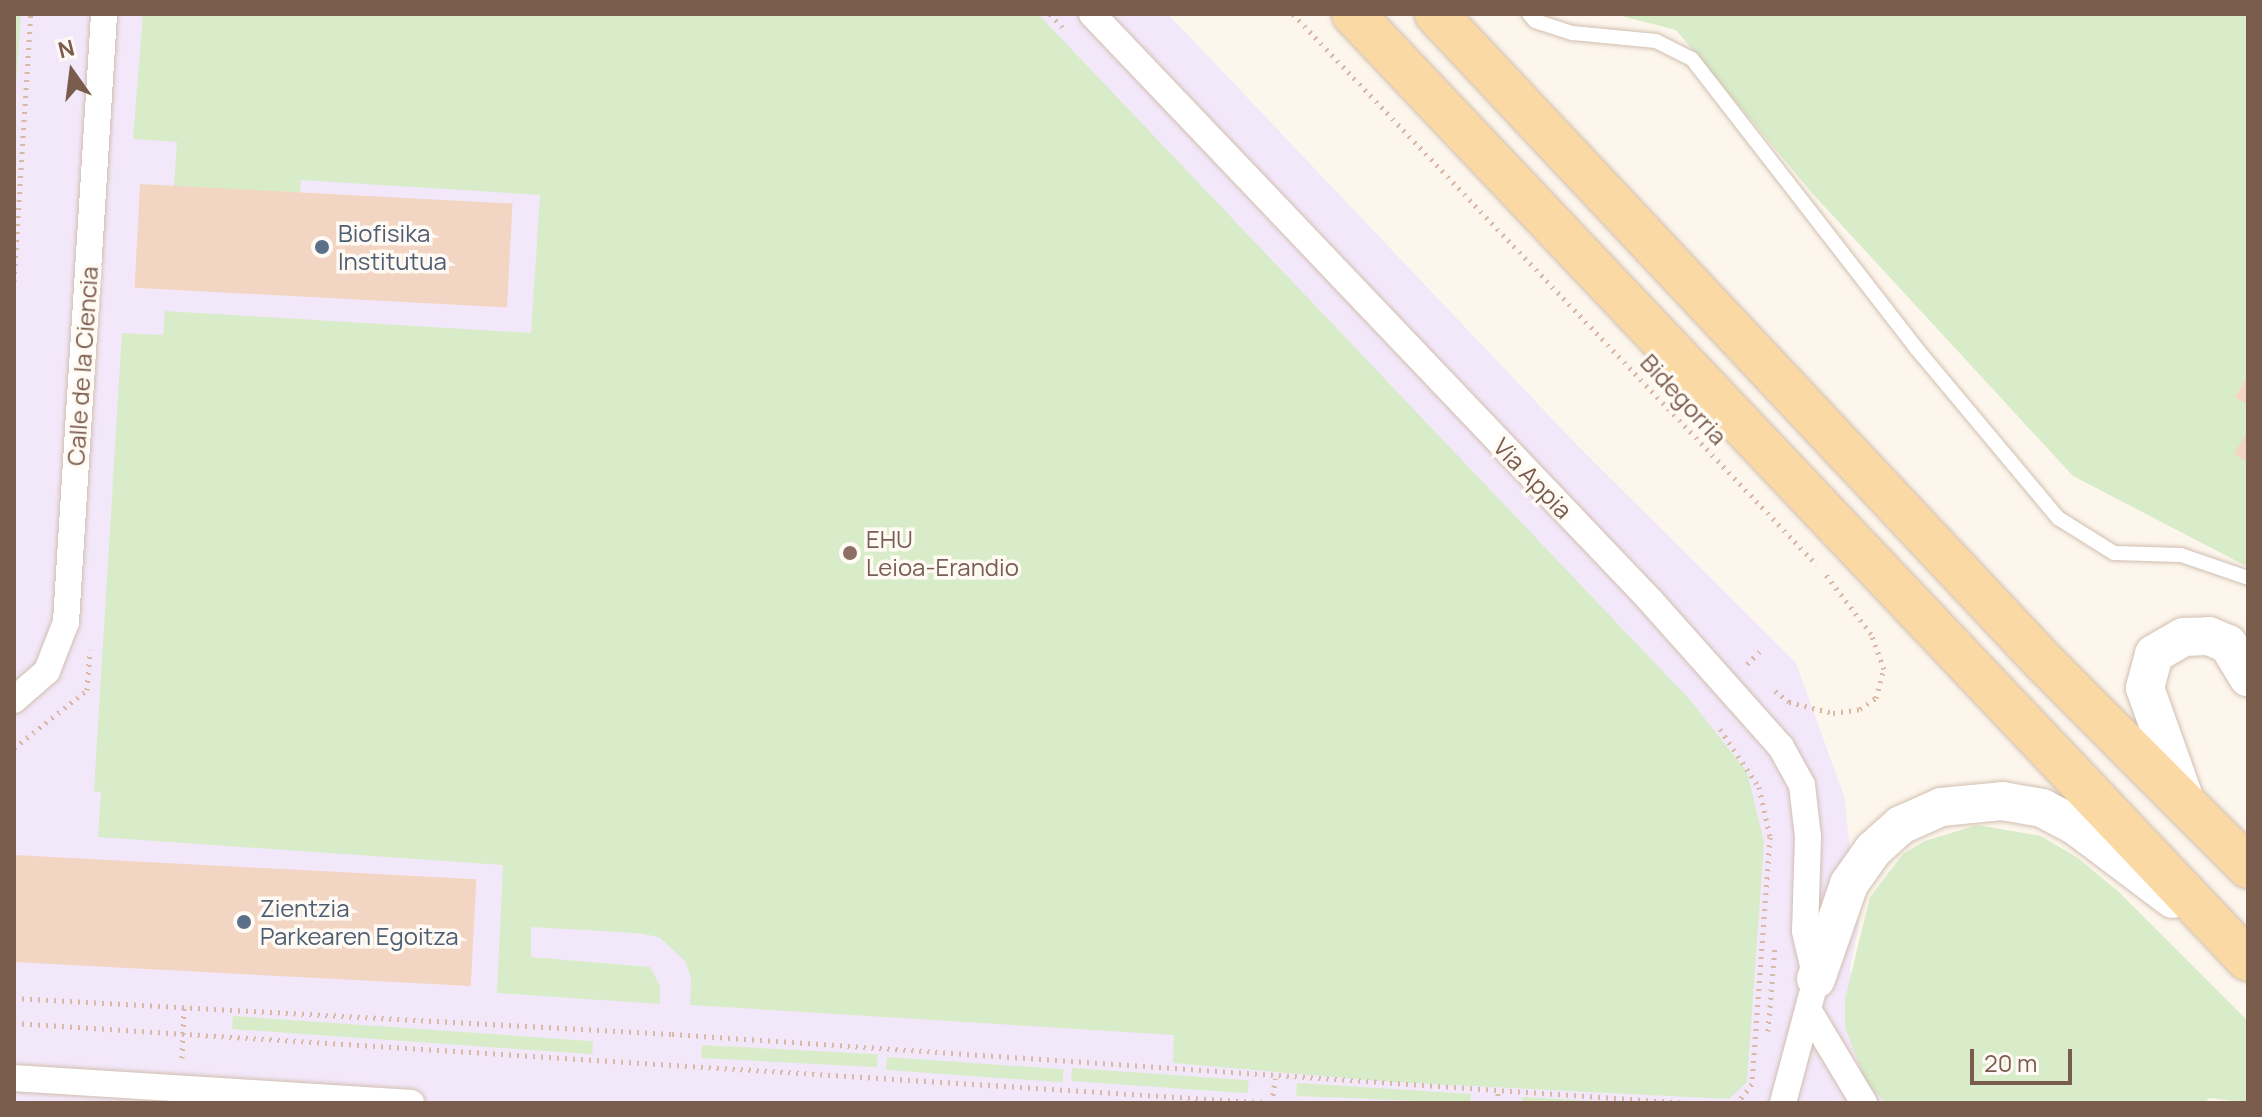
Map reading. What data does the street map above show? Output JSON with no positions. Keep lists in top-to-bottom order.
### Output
{
  "streets": {
    "street": ["Calle de la Ciencia", "Via Appia"],
    "path": ["Bidegorria"]
  },
  "crossings": [
    ["Bidegorria", "Via Appia"]
  ],
  "places": ["Biofisika Institutua", "EHU Leioa-Erandio", "Zientzia Parkearen Egoitza"],
  "scale_bar": "20 m",
  "north": "top"
}
